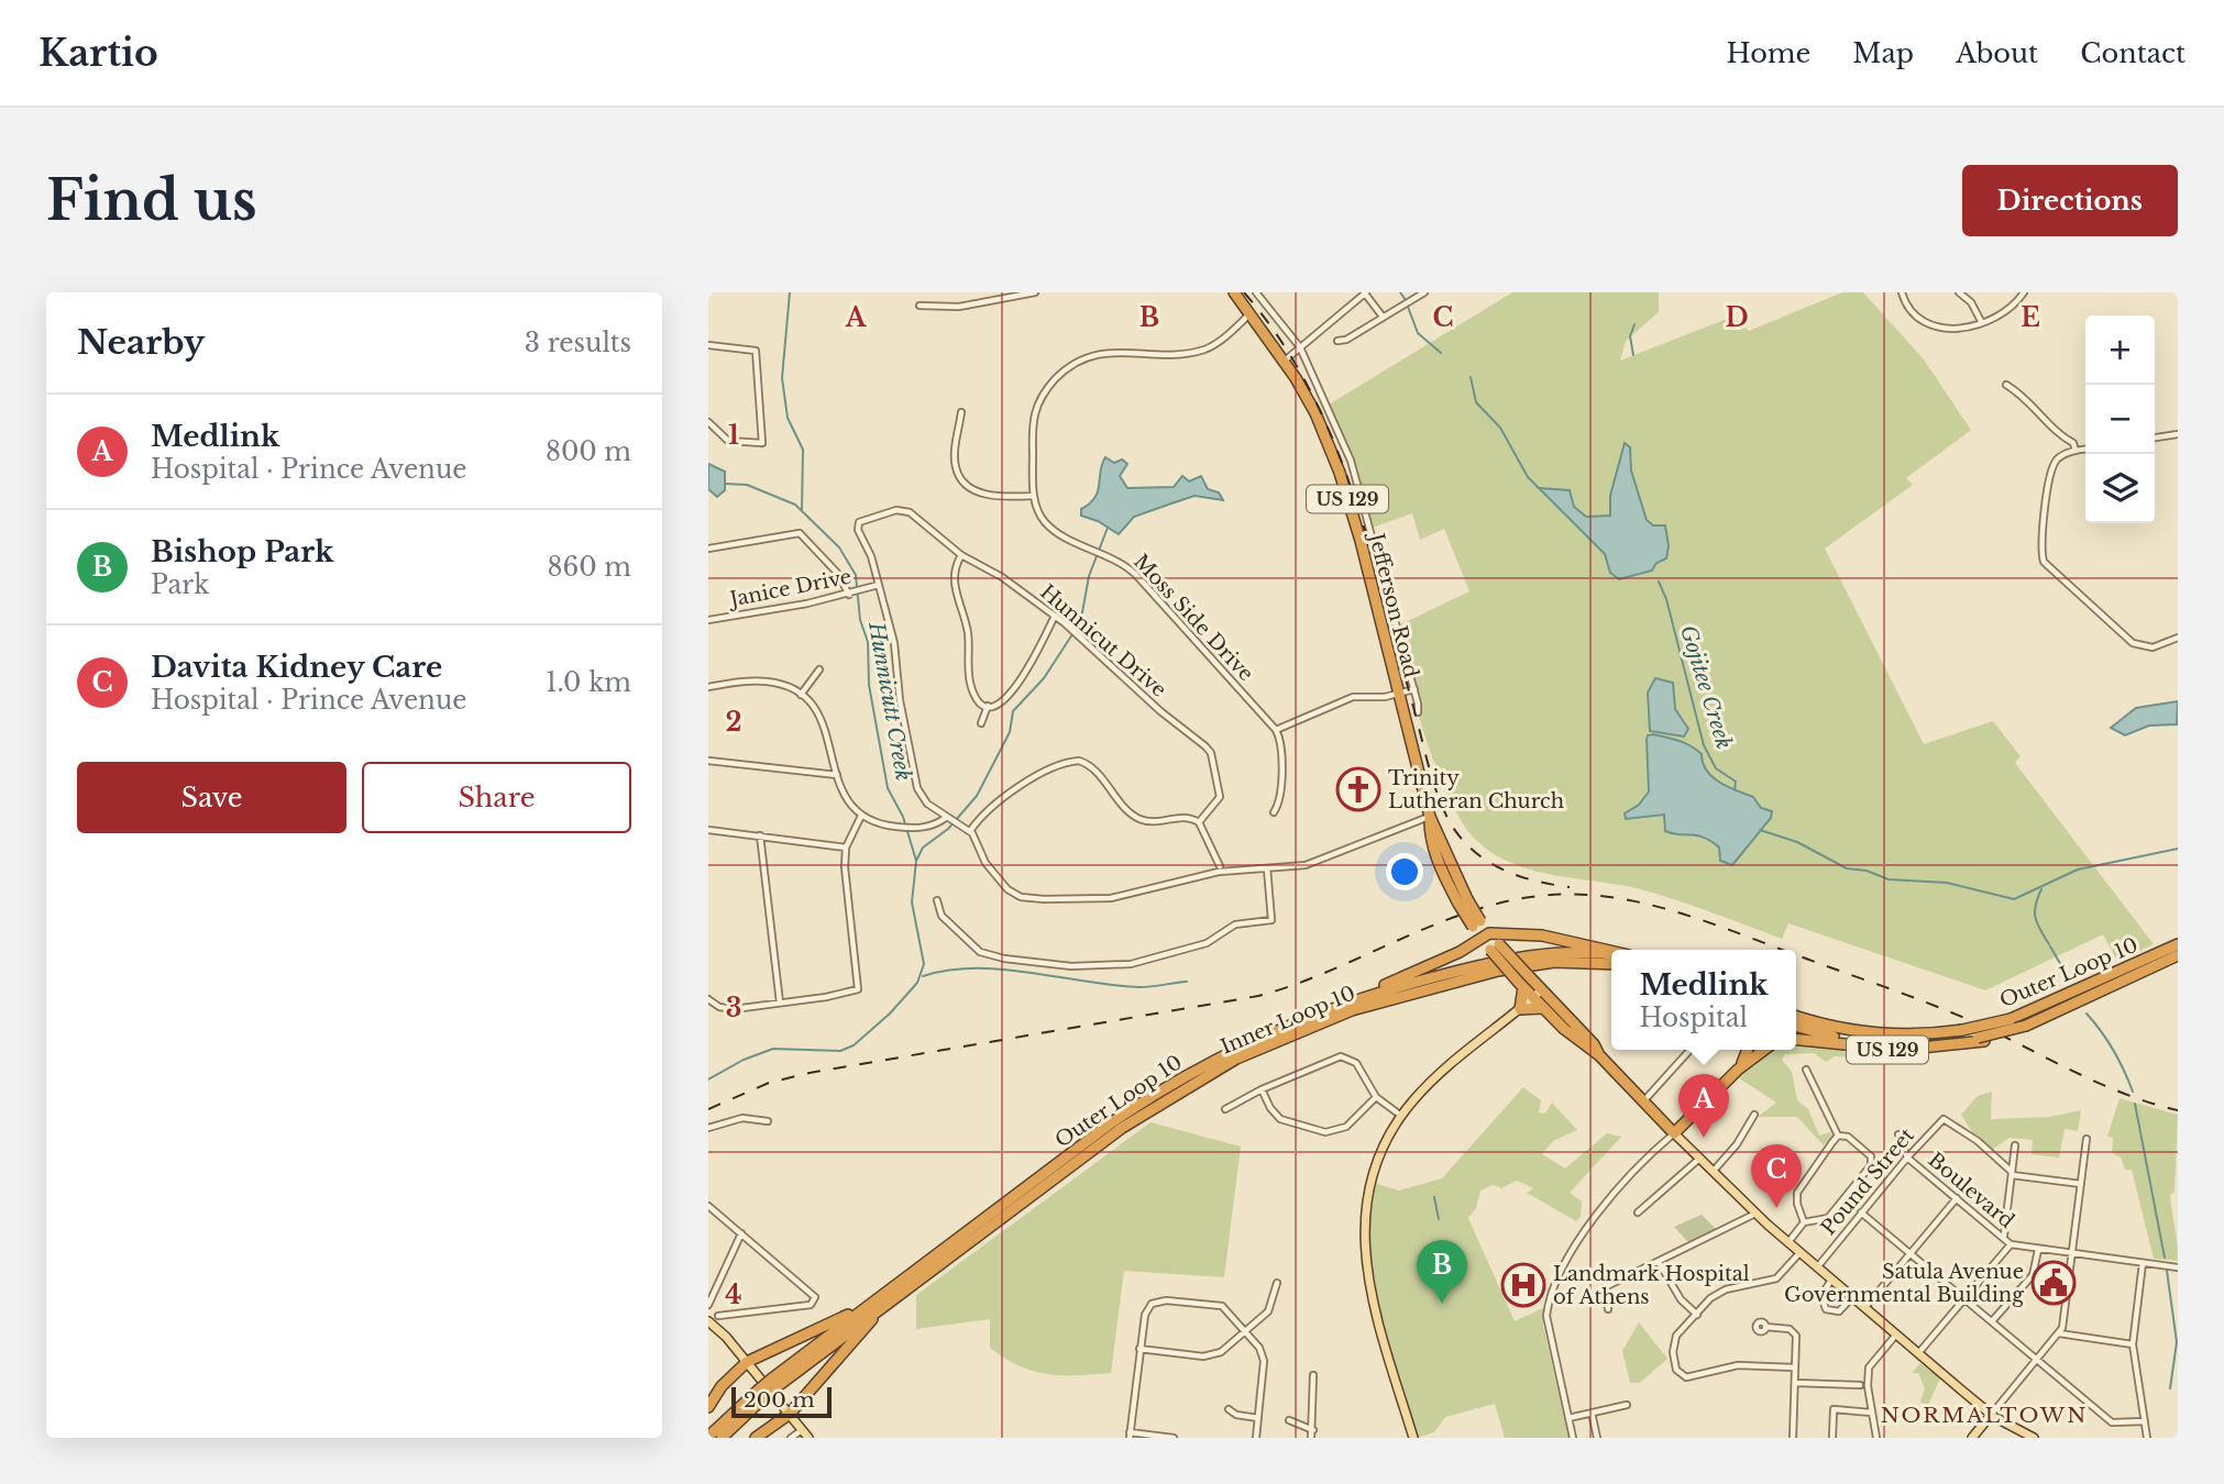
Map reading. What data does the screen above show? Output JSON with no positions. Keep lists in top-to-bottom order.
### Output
{
  "streets": {
    "highway": [
      "US 129",
      "Jefferson Road",
      "Outer Loop 10",
      "Inner Loop 10"
    ],
    "street": [
      "Janice Drive",
      "Moss Side Drive",
      "Hunnicut Drive",
      "Pound Street",
      "Boulevard"
    ]
  },
  "crossings": [
    ["Janice Drive", "Hunnicut Drive"],
    ["Jefferson Road", "Moss Side Drive"],
    ["Outer Loop 10", "Inner Loop 10"],
    ["Pound Street", "Boulevard"]
  ],
  "districts": ["NORMALTOWN"],
  "water": ["Gojitee Creek", "Hunnicutt Creek"],
  "places": {
    "church": ["Trinity Lutheran Church"],
    "public building": ["Satula Avenue Governmental Building"],
    "hospital": ["Landmark Hospital of Athens"]
  },
  "scale_bar": "200 m",
  "page": {
    "header": "Kartio",
    "nav": [
      "Home",
      "Map",
      "About",
      "Contact"
    ],
    "buttons": [
      "Directions",
      ["Save", "Share"]
    ],
    "title": "Find us",
    "heading": ["Nearby", "3 results"],
    "map_buttons": ["+", "−"],
    "list": [
      {
        "mark": "A",
        "name": "Medlink",
        "note": "Hospital · Prince Avenue",
        "value": "800 m"
      },
      {
        "mark": "B",
        "name": "Bishop Park",
        "note": "Park",
        "value": "860 m"
      },
      {
        "mark": "C",
        "name": "Davita Kidney Care",
        "note": "Hospital · Prince Avenue",
        "value": "1.0 km"
      }
    ],
    "popup": ["Medlink", "Hospital"],
    "pins": ["A", "C", "B"],
    "scale": "200 m"
  },
  "grid": {
    "columns": [
      "A",
      "B",
      "C",
      "D",
      "E"
    ],
    "rows": [
      "1",
      "2",
      "3",
      "4"
    ]
  }
}
